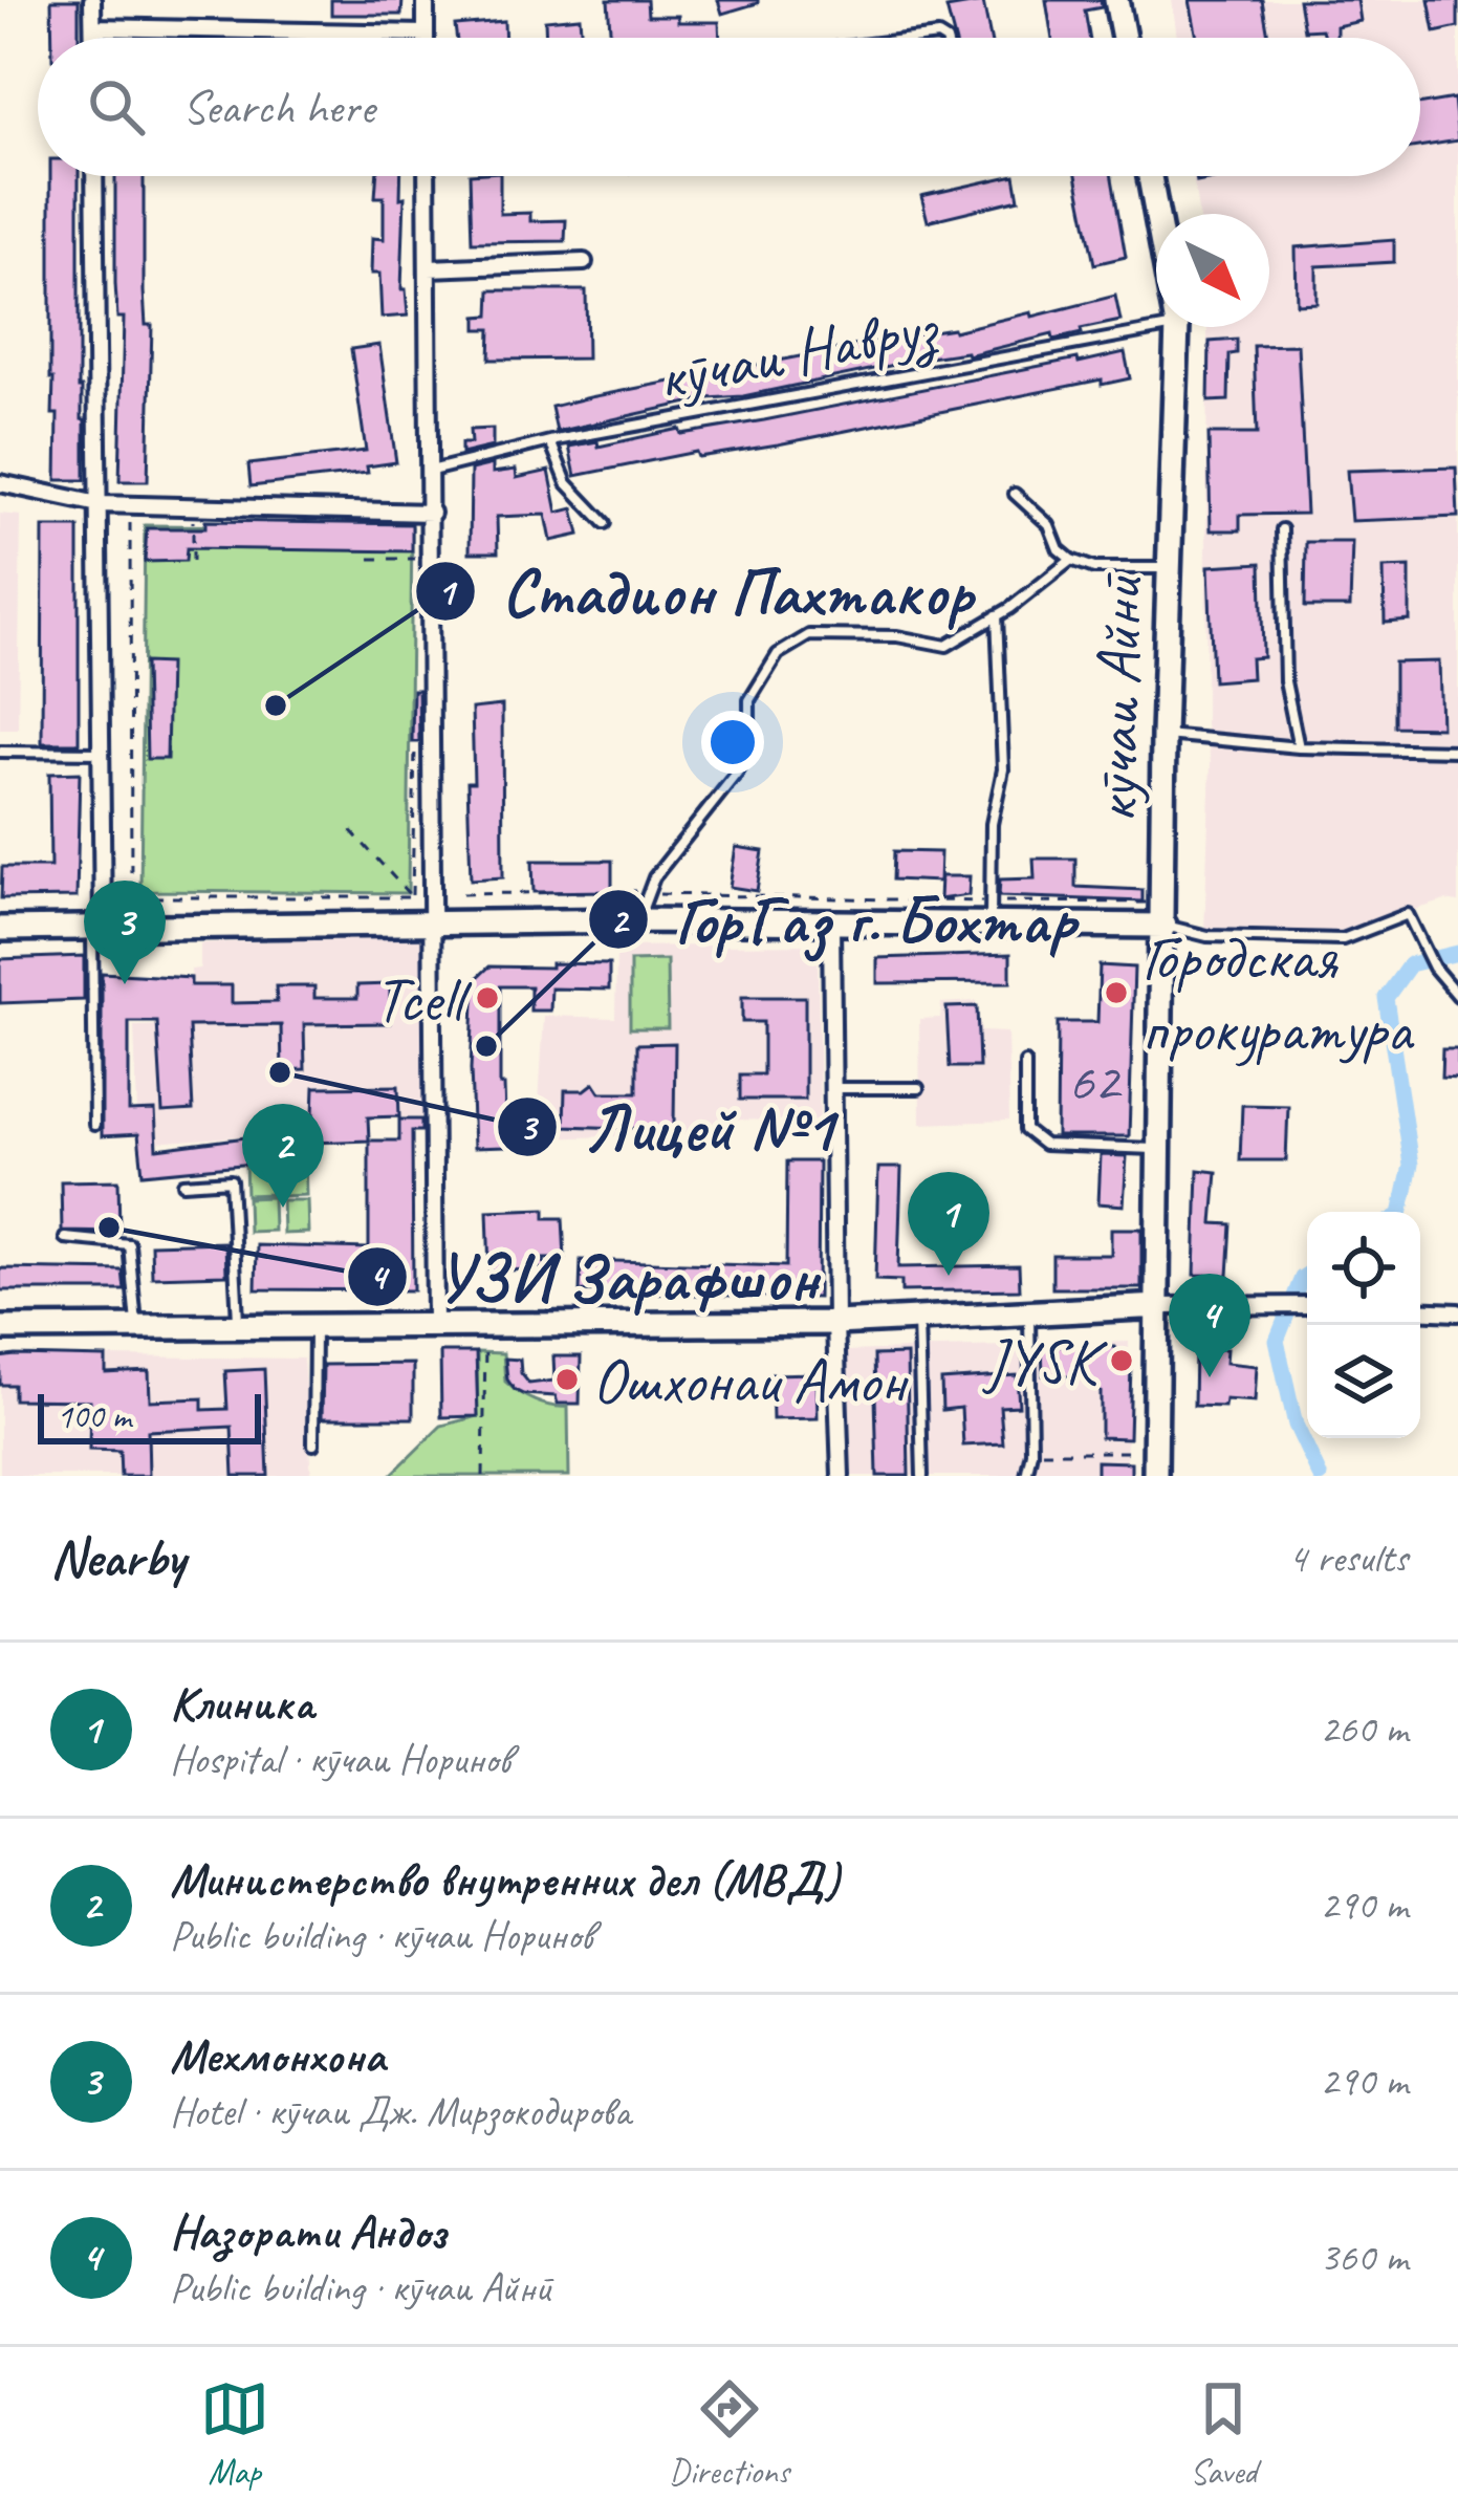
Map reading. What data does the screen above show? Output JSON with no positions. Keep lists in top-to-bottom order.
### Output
{
  "streets": {
    "street": ["кӯчаи Айнӣ"],
    "lane": ["кӯчаи Навруз"]
  },
  "places": [
    "Стадион Пахтакор",
    "Городская прокуратура",
    "Tcell",
    "ГорГаз г. Бохтар",
    "Лицей №1",
    "УЗИ Зарафшон",
    "JYSK",
    "Ошхонаи Амон"
  ],
  "house_numbers": ["62"],
  "scale_bar": "100 m",
  "north": "bottom right",
  "page": {
    "search": "Search here",
    "pins": [
      "3",
      "2",
      "1",
      "4"
    ],
    "scale": "100 m",
    "heading": ["Nearby", "4 results"],
    "list": [
      {
        "mark": "1",
        "name": "Клиника",
        "note": "Hospital · кӯчаи Норинов",
        "value": "260 m"
      },
      {
        "mark": "2",
        "name": "Министерство внутренних дел (МВД)",
        "note": "Public building · кӯчаи Норинов",
        "value": "290 m"
      },
      {
        "mark": "3",
        "name": "Мехмонхона",
        "note": "Hotel · кӯчаи Дж. Мирзокодирова",
        "value": "290 m"
      },
      {
        "mark": "4",
        "name": "Назорати Андоз",
        "note": "Public building · кӯчаи Айнӣ",
        "value": "360 m"
      }
    ],
    "nav": ["Map", "Directions", "Saved"]
  }
}
